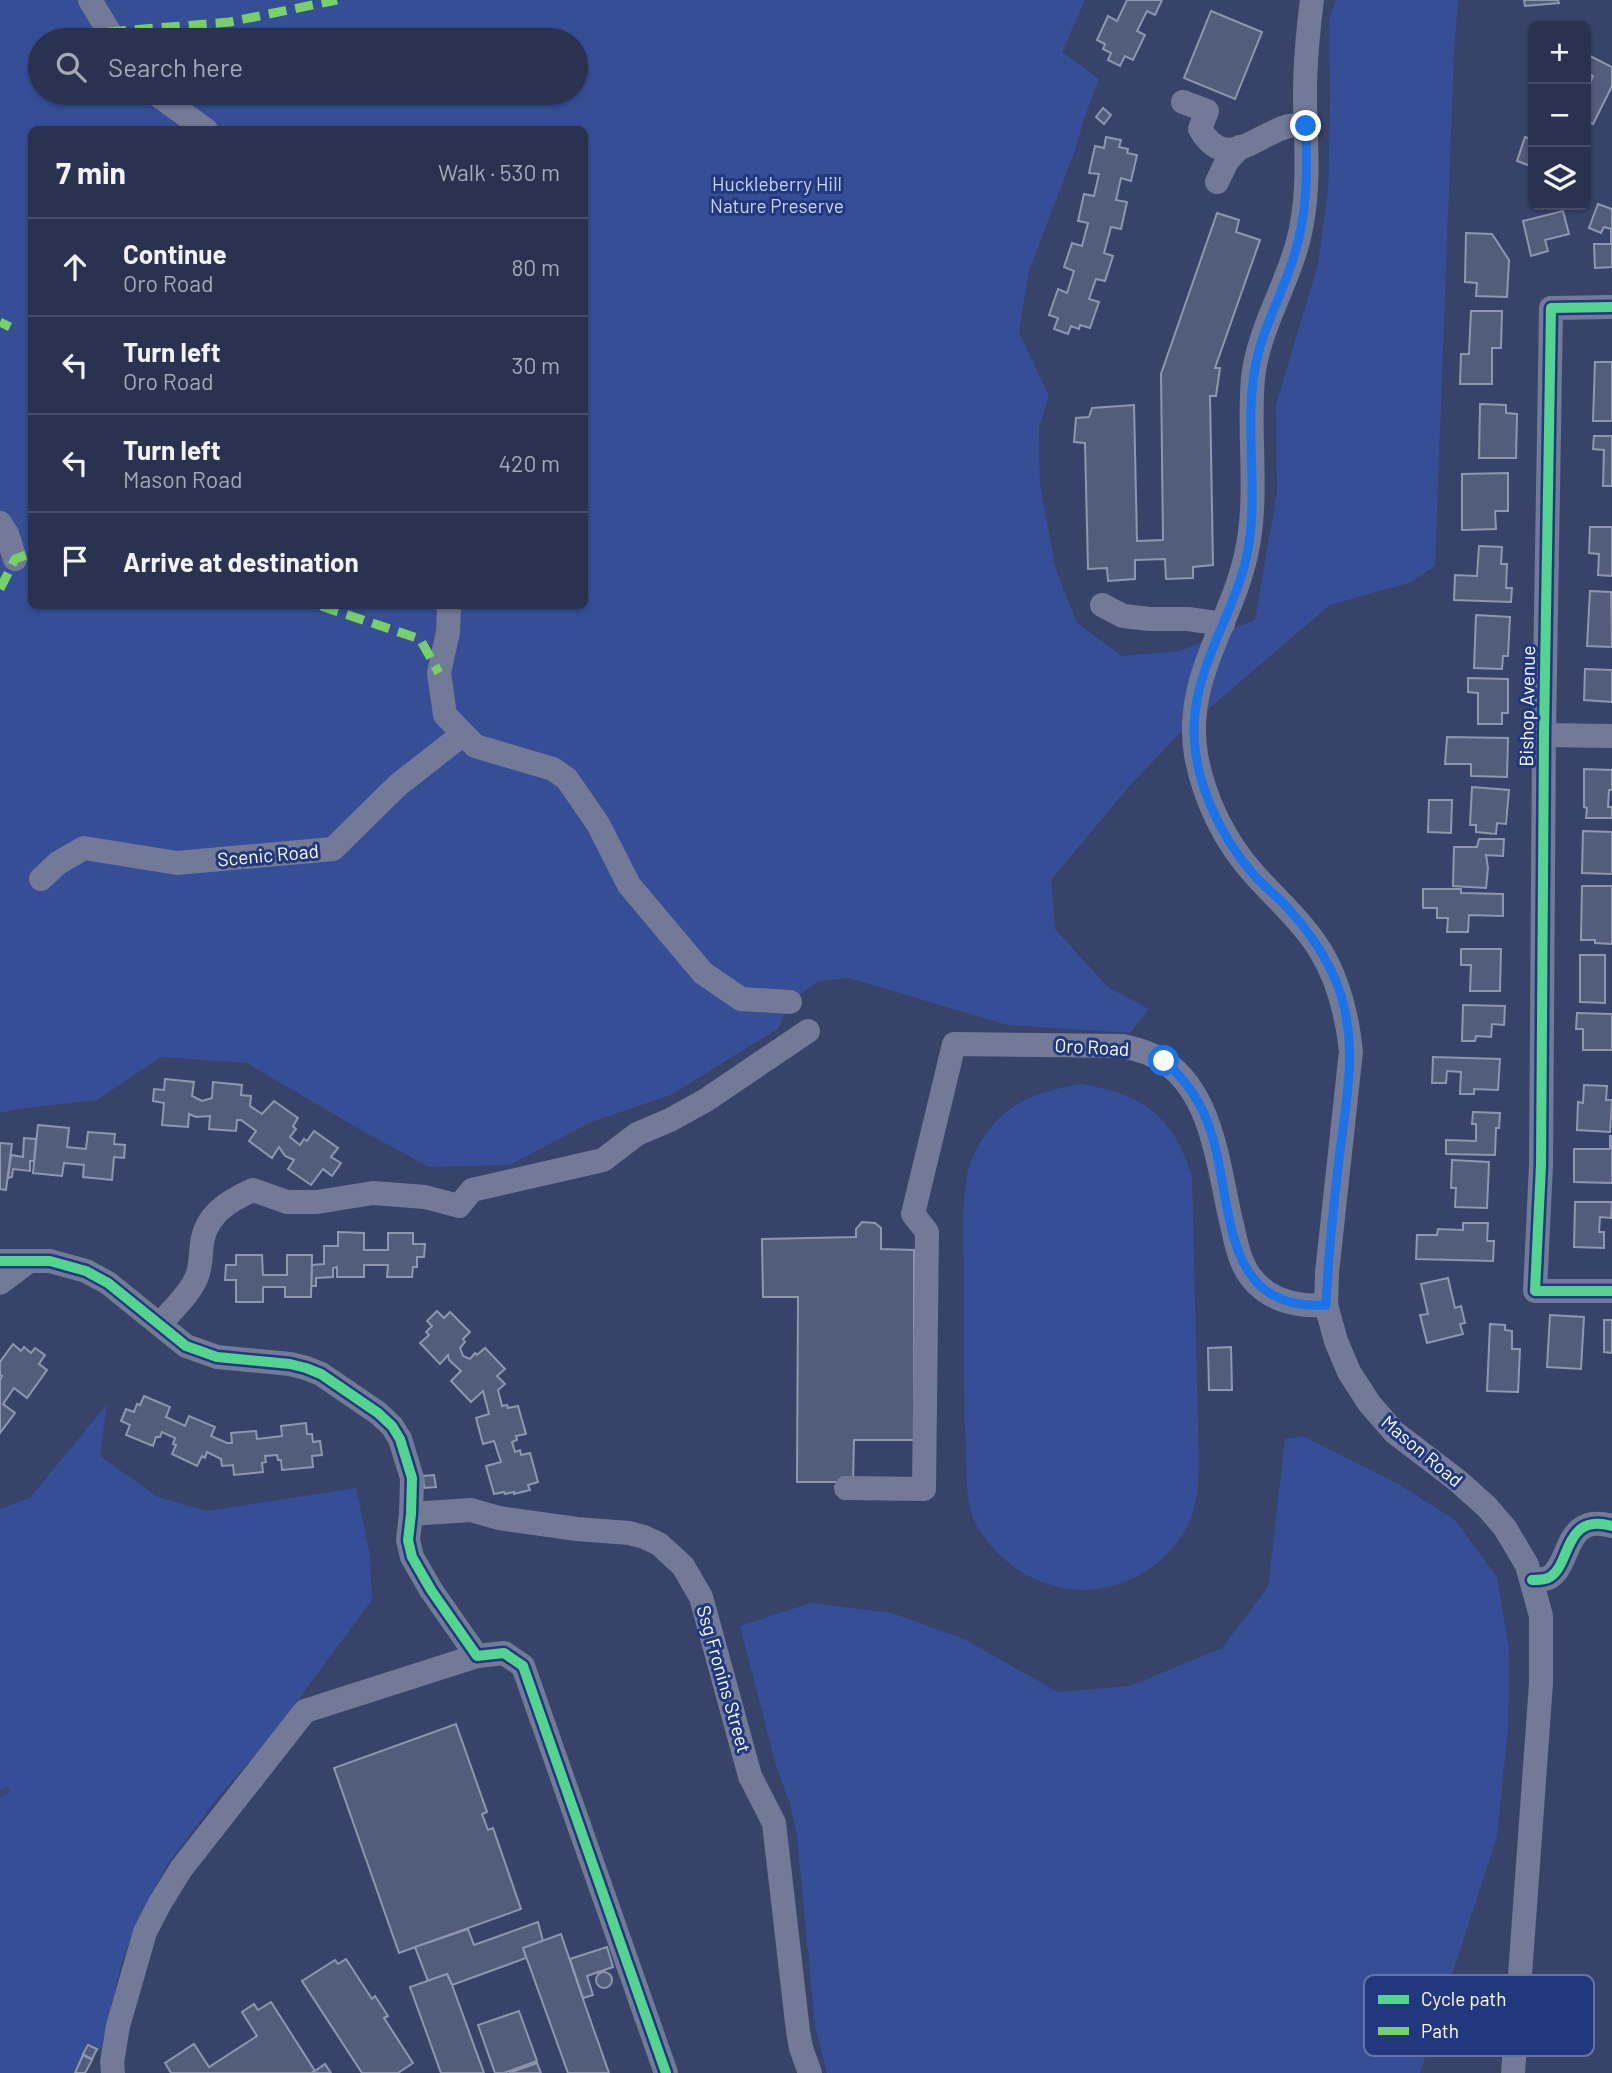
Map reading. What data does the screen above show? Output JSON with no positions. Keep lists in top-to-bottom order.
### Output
{
  "streets": {
    "street": [
      "Bishop Avenue",
      "Scenic Road",
      "Oro Road",
      "Mason Road",
      "Ssg Fronins Street"
    ]
  },
  "crossings": [
    ["Oro Road", "Mason Road"]
  ],
  "parks": ["Huckleberry Hill Nature Preserve"],
  "legend": ["Cycle path", "Path"],
  "page": {
    "map_buttons": ["+", "−"],
    "search": "Search here",
    "heading": ["7 min", "Walk · 530 m"],
    "list": [
      ["Continue", "Oro Road", "80 m"],
      ["Turn left", "Oro Road", "30 m"],
      ["Turn left", "Mason Road", "420 m"],
      "Arrive at destination"
    ]
  }
}
